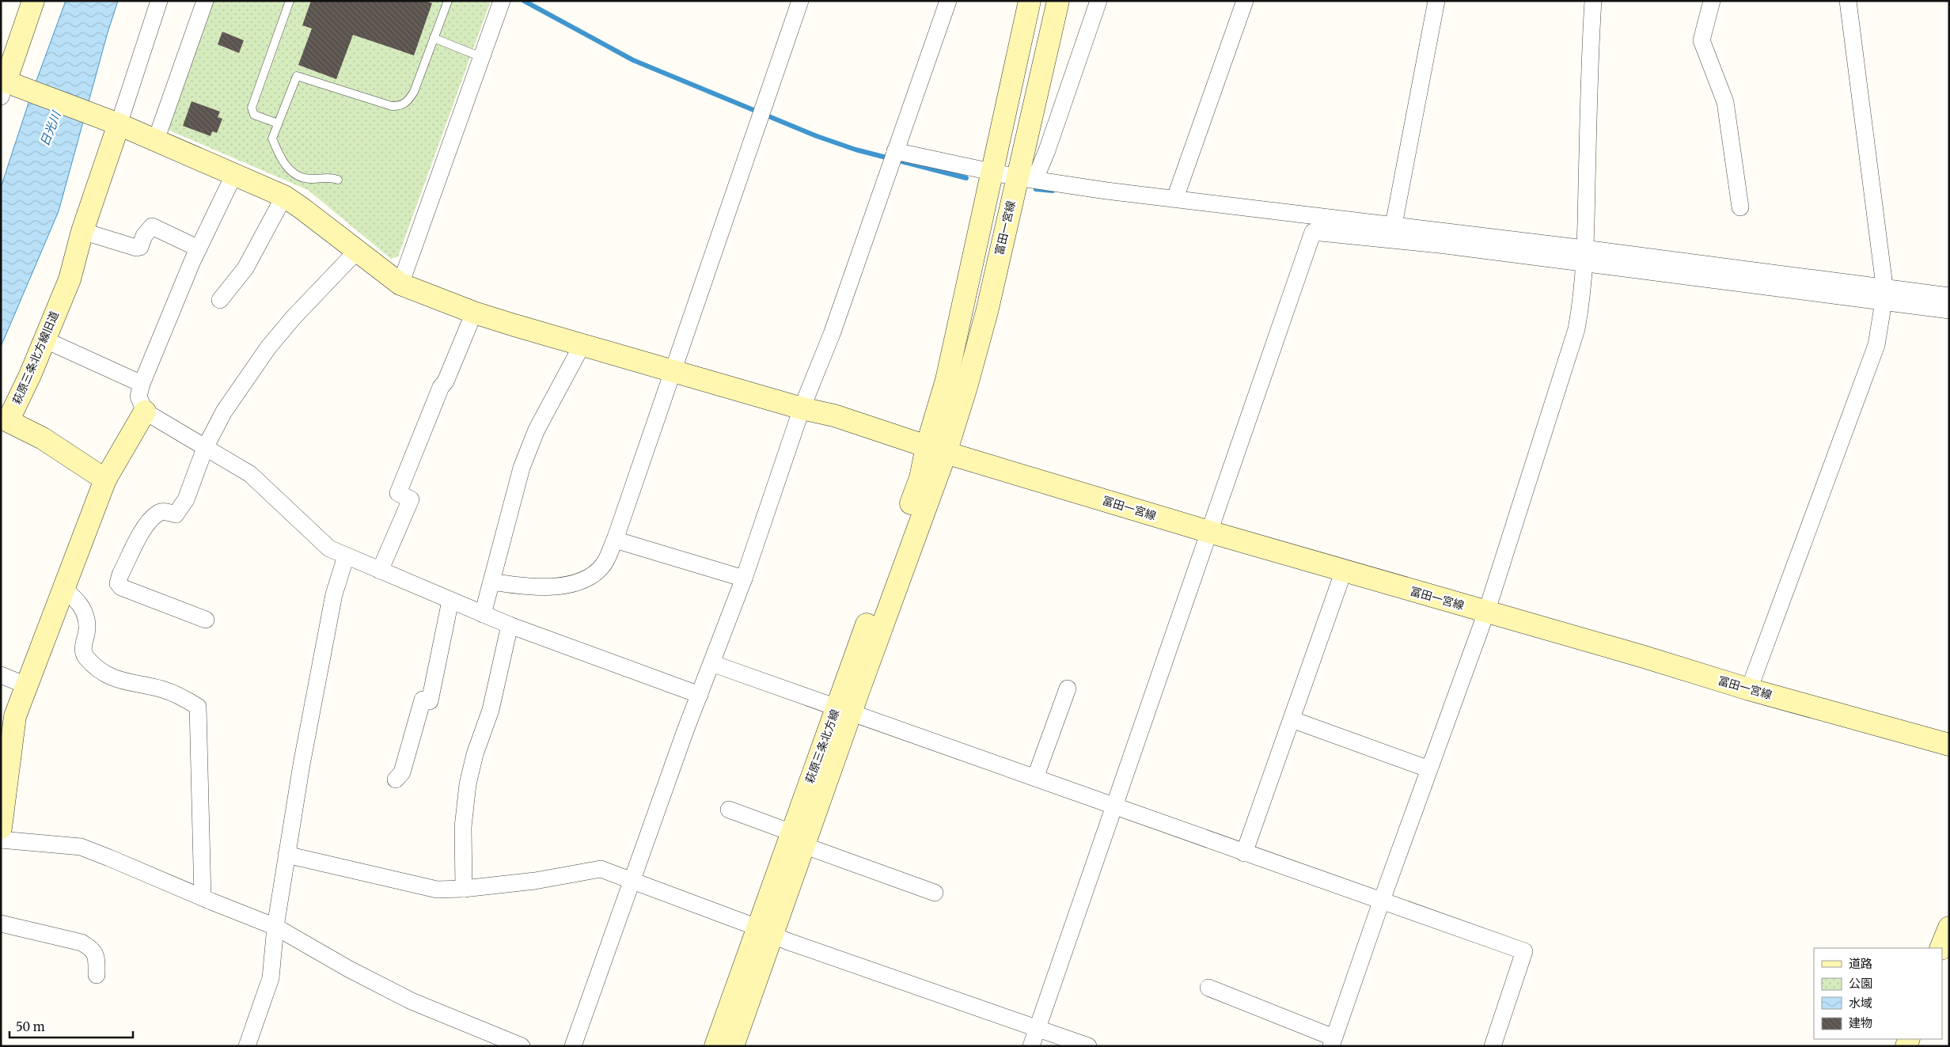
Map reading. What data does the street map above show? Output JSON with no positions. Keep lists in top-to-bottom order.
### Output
{
  "streets": {
    "main road": [
      "富田一宮線",
      "萩原三条北方線旧道",
      "冨田一宮線",
      "萩原三条北方線"
    ]
  },
  "crossings": [
    ["富田一宮線", "冨田一宮線"],
    ["富田一宮線", "萩原三条北方線"],
    ["萩原三条北方線旧道", "冨田一宮線"],
    ["冨田一宮線", "萩原三条北方線"]
  ],
  "water": ["日光川"],
  "legend": [
    "道路",
    "公園",
    "水域",
    "建物"
  ],
  "scale_bar": "50 m"
}
